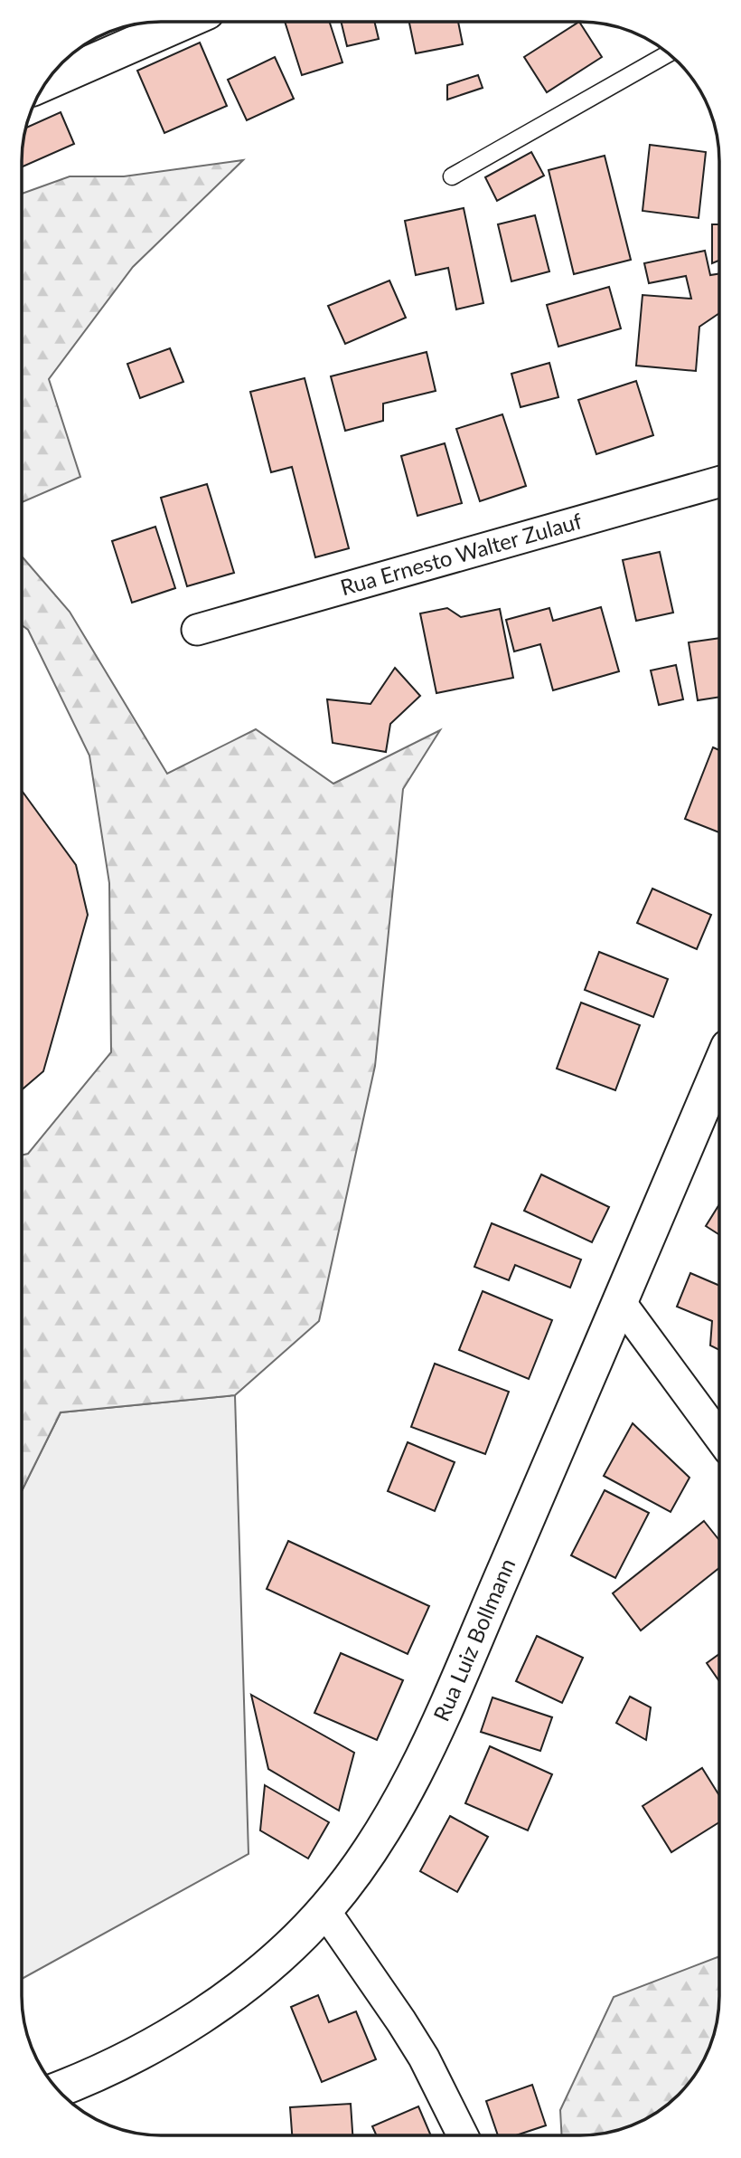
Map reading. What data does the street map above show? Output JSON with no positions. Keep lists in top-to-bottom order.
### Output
{
  "streets": {
    "main road": ["Rua Luiz Bollmann"],
    "street": ["Rua Ernesto Walter Zulauf"]
  }
}
